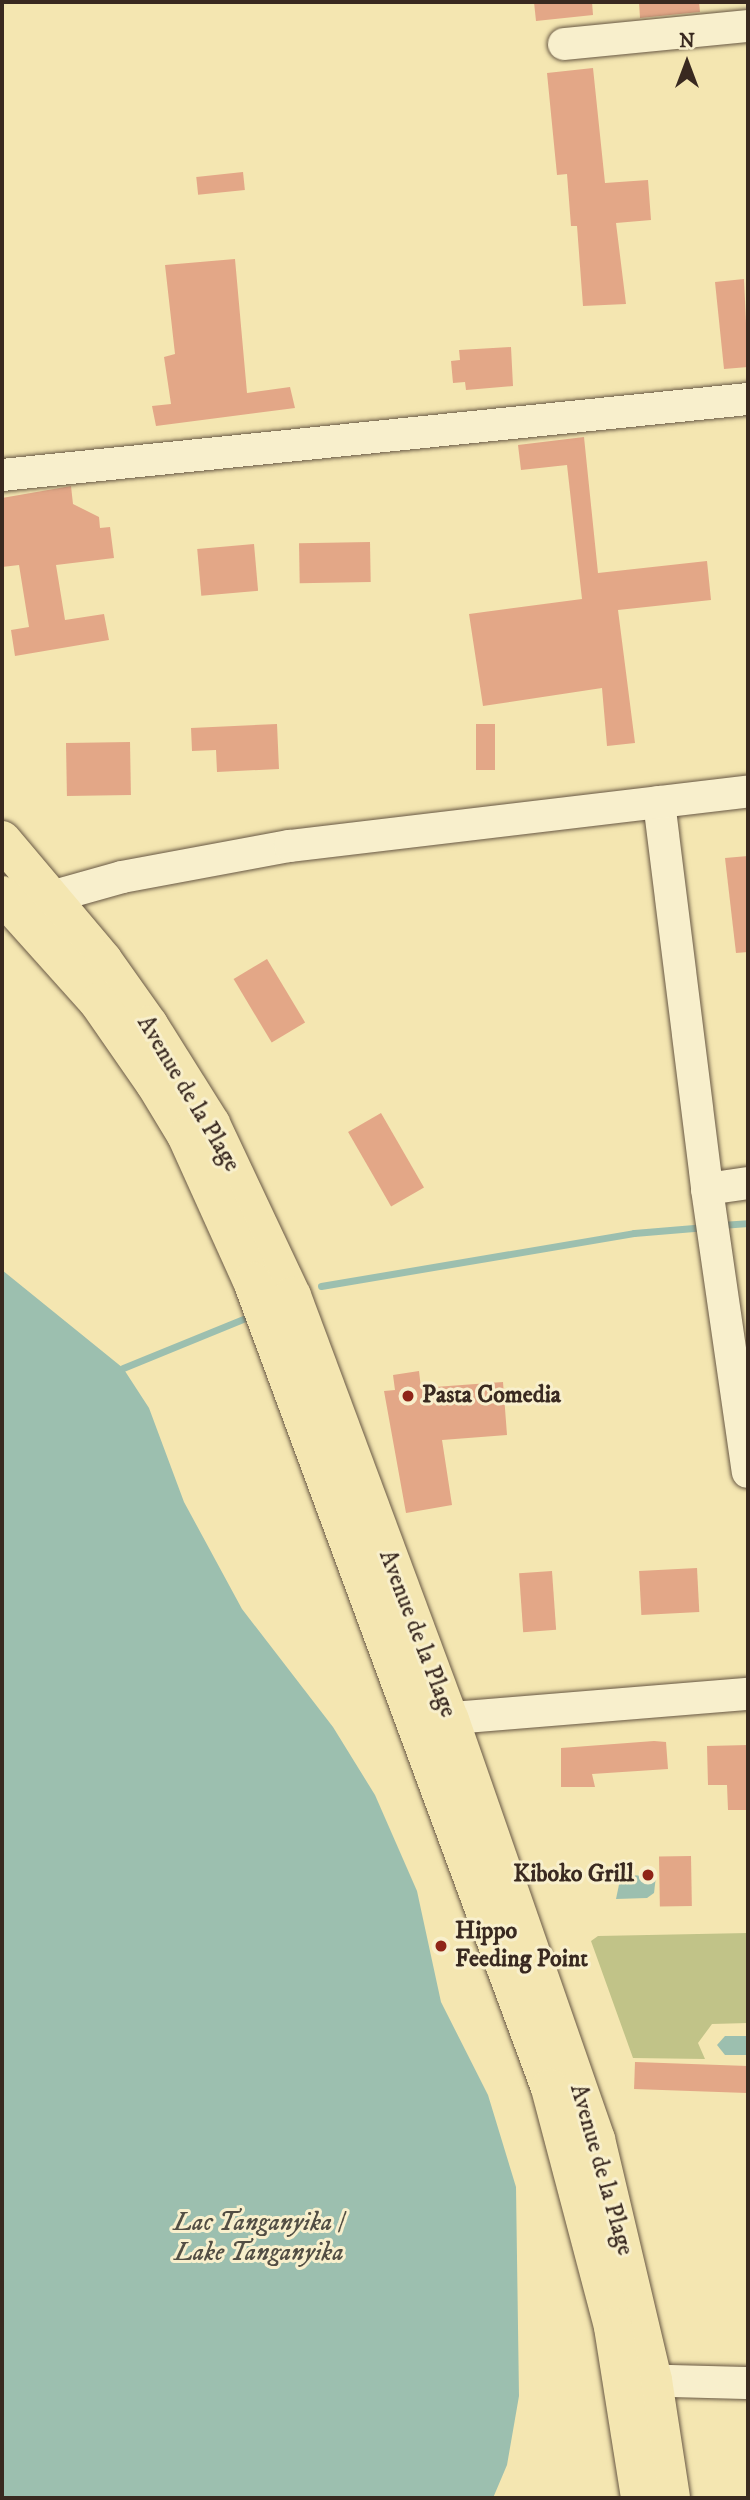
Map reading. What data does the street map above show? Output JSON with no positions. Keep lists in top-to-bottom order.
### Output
{
  "streets": {
    "main road": ["Avenue de la Plage"]
  },
  "water": ["Lac Tanganyika / Lake Tanganyika"],
  "places": ["Pasta Comedia", "Kiboko Grill", "Hippo Feeding Point"],
  "north": "top"
}
